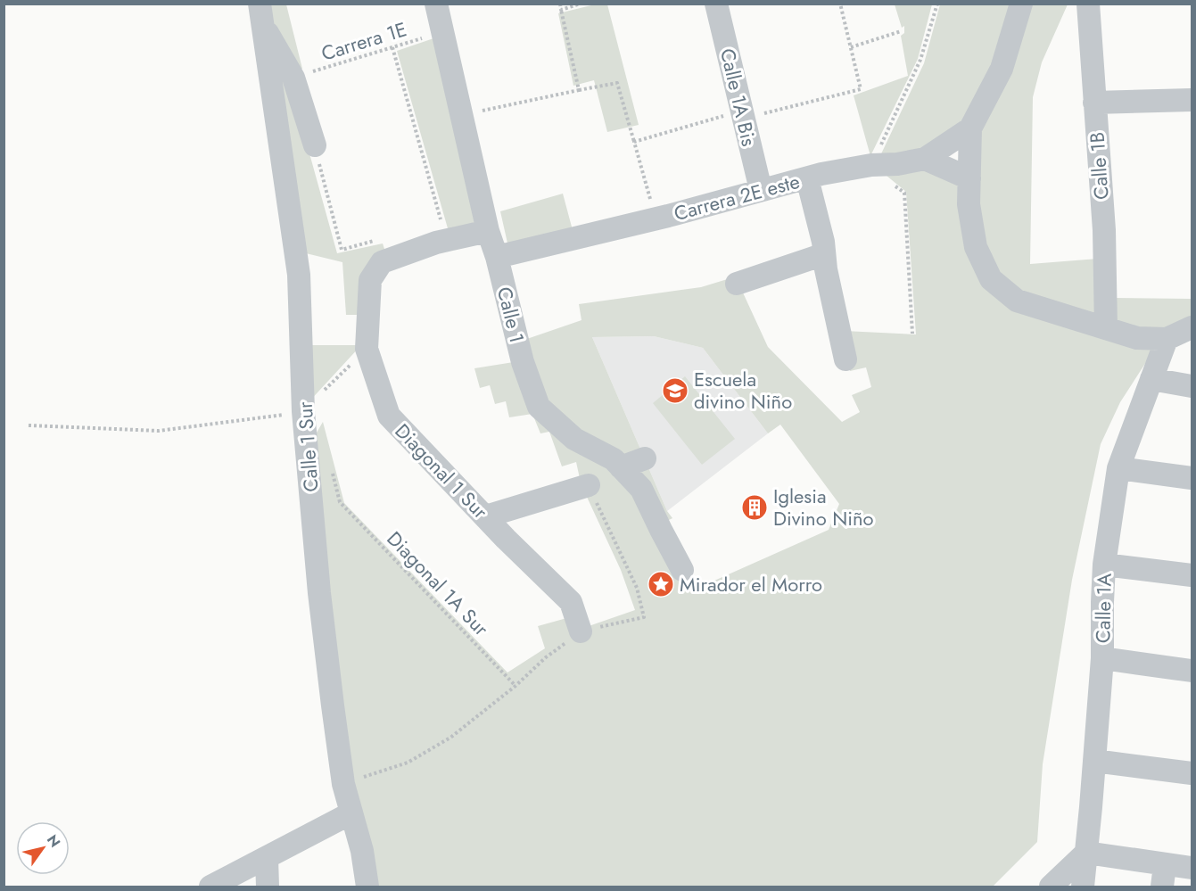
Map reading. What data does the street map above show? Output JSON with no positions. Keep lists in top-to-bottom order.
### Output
{
  "streets": {
    "street": [
      "Calle 1A Bis",
      "Calle 1B",
      "Carrera 2E este",
      "Calle 1",
      "Calle 1 Sur",
      "Diagonal 1 Sur",
      "Calle 1A"
    ],
    "path": ["Carrera 1E", "Diagonal 1A Sur"]
  },
  "crossings": [
    ["Carrera 1E", "Calle 1"],
    ["Calle 1A Bis", "Carrera 2E este"],
    ["Carrera 2E este", "Calle 1"]
  ],
  "places": {
    "school or university": ["Escuela divino Niño"],
    "building": ["Iglesia Divino Niño"],
    "place": ["Mirador el Morro"]
  },
  "north": "top right"
}
